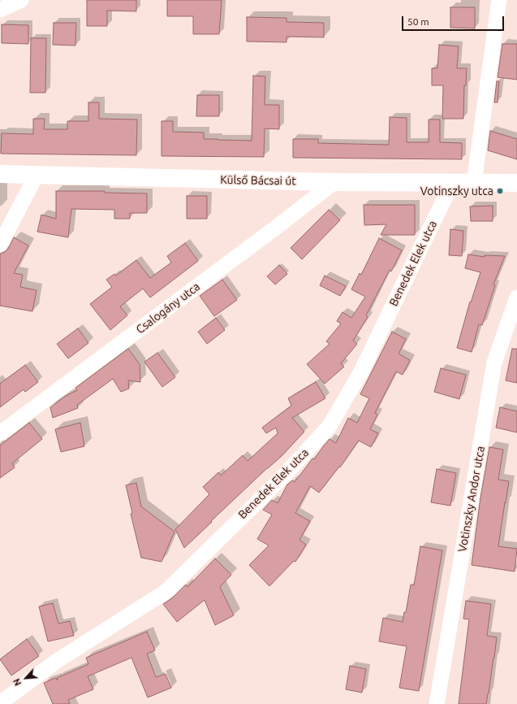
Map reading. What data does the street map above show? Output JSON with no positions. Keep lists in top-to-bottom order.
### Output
{
  "streets": {
    "main road": ["Külső Bácsai út"],
    "street": ["Benedek Elek utca", "Csalogány utca", "Votinszky Andor utca"]
  },
  "crossings": [
    ["Külső Bácsai út", "Benedek Elek utca"],
    ["Külső Bácsai út", "Csalogány utca"]
  ],
  "places": ["Votinszky utca"],
  "scale_bar": "50 m",
  "north": "bottom left"
}
